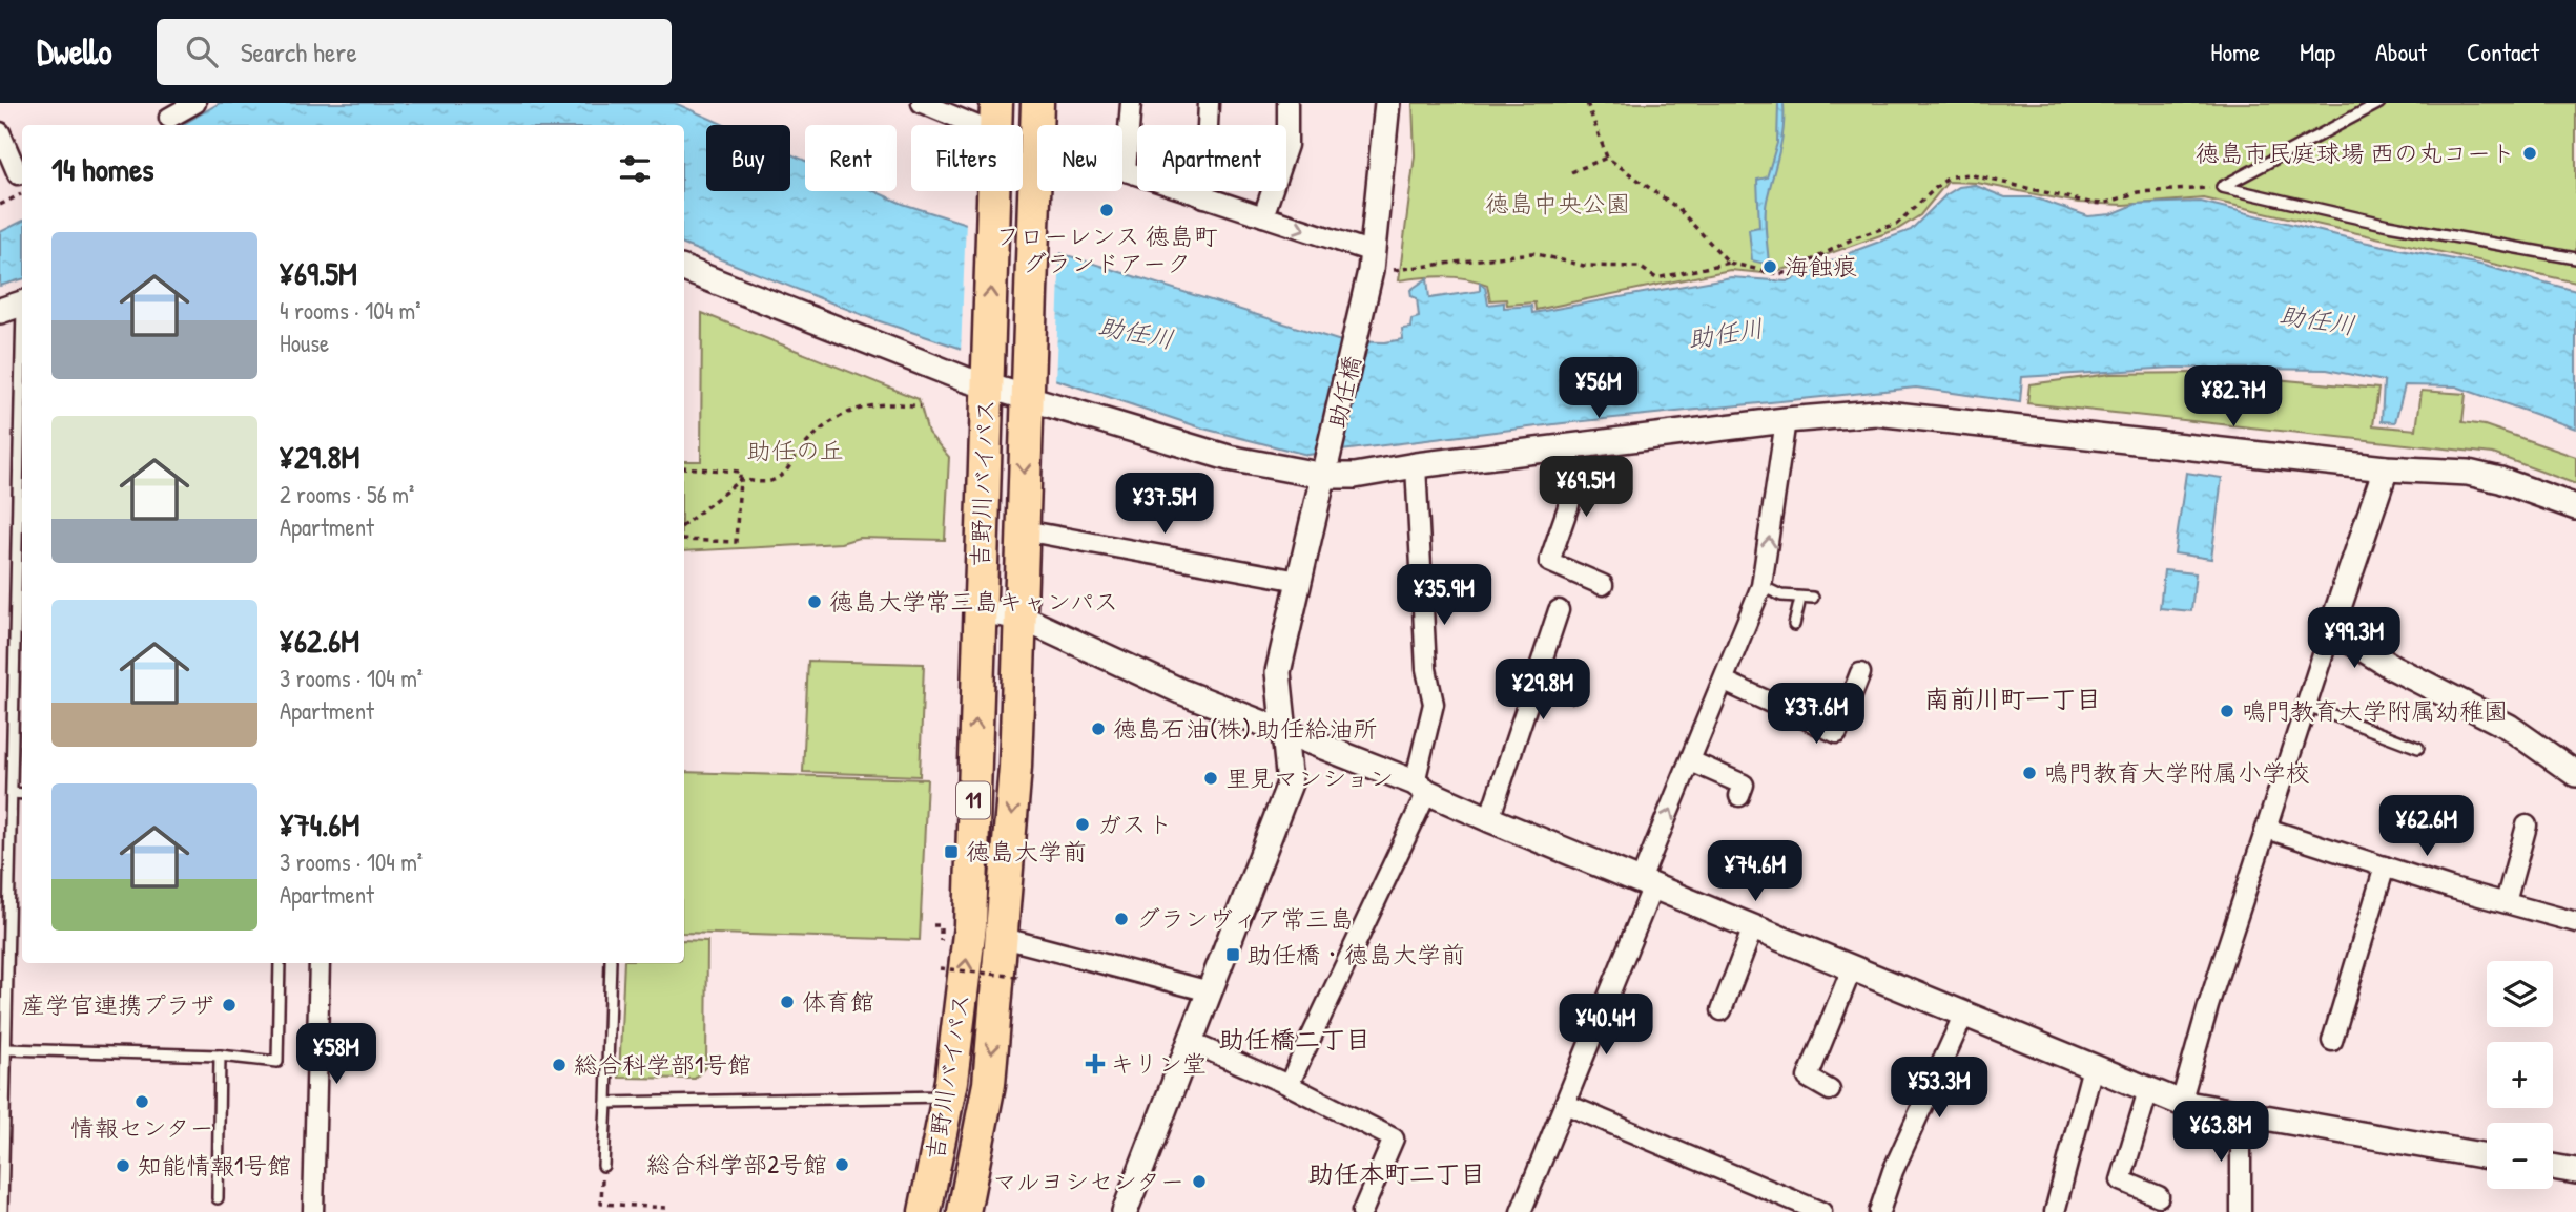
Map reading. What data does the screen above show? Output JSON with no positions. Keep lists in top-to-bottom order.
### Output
{
  "streets": {
    "highway": ["吉野川バイパス", "11"],
    "street": ["助任橋"]
  },
  "districts": ["南前川町一丁目", "助任橋二丁目", "助任本町二丁目"],
  "water": ["助任川"],
  "parks": ["徳島中央公園", "助任の丘"],
  "places": {
    "other": [
      "徳島市民庭球場 西の丸コート",
      "フローレンス 徳島町 グランドアーク",
      "海蝕痕",
      "徳島大学常三島キャンパス",
      "鳴門教育大学附属幼稚園",
      "徳島石油(株) 助任給油所",
      "鳴門教育大学附属小学校",
      "里見マンション",
      "ガスト",
      "グランヴィア常三島",
      "体育館",
      "産学官連携プラザ",
      "総合科学部1号館",
      "情報センター",
      "総合科学部2号館",
      "知能情報1号館",
      "マルヨシセンター"
    ],
    "transit": ["徳島大学前", "助任橋・徳島大学前"],
    "health": ["キリン堂"]
  },
  "page": {
    "header": "Dwello",
    "search": "Search here",
    "nav": [
      "Home",
      "Map",
      "About",
      "Contact"
    ],
    "chip": [
      "Buy",
      "Rent",
      "Filters",
      "New",
      "Apartment"
    ],
    "heading": "14 homes",
    "list": [
      {
        "name": "¥69.5M",
        "note": "4 rooms · 104 m² · House"
      },
      {
        "name": "¥29.8M",
        "note": "2 rooms · 56 m² · Apartment"
      },
      {
        "name": "¥62.6M",
        "note": "3 rooms · 104 m² · Apartment"
      },
      {
        "name": "¥74.6M",
        "note": "3 rooms · 104 m² · Apartment"
      }
    ],
    "price": [
      "¥56M",
      "¥82.7M",
      "¥69.5M",
      "¥37.5M",
      "¥35.9M",
      "¥99.3M",
      "¥29.8M",
      "¥37.6M",
      "¥62.6M",
      "¥74.6M",
      "¥40.4M",
      "¥58M",
      "¥53.3M",
      "¥63.8M"
    ],
    "map_buttons": ["+", "−"]
  }
}
